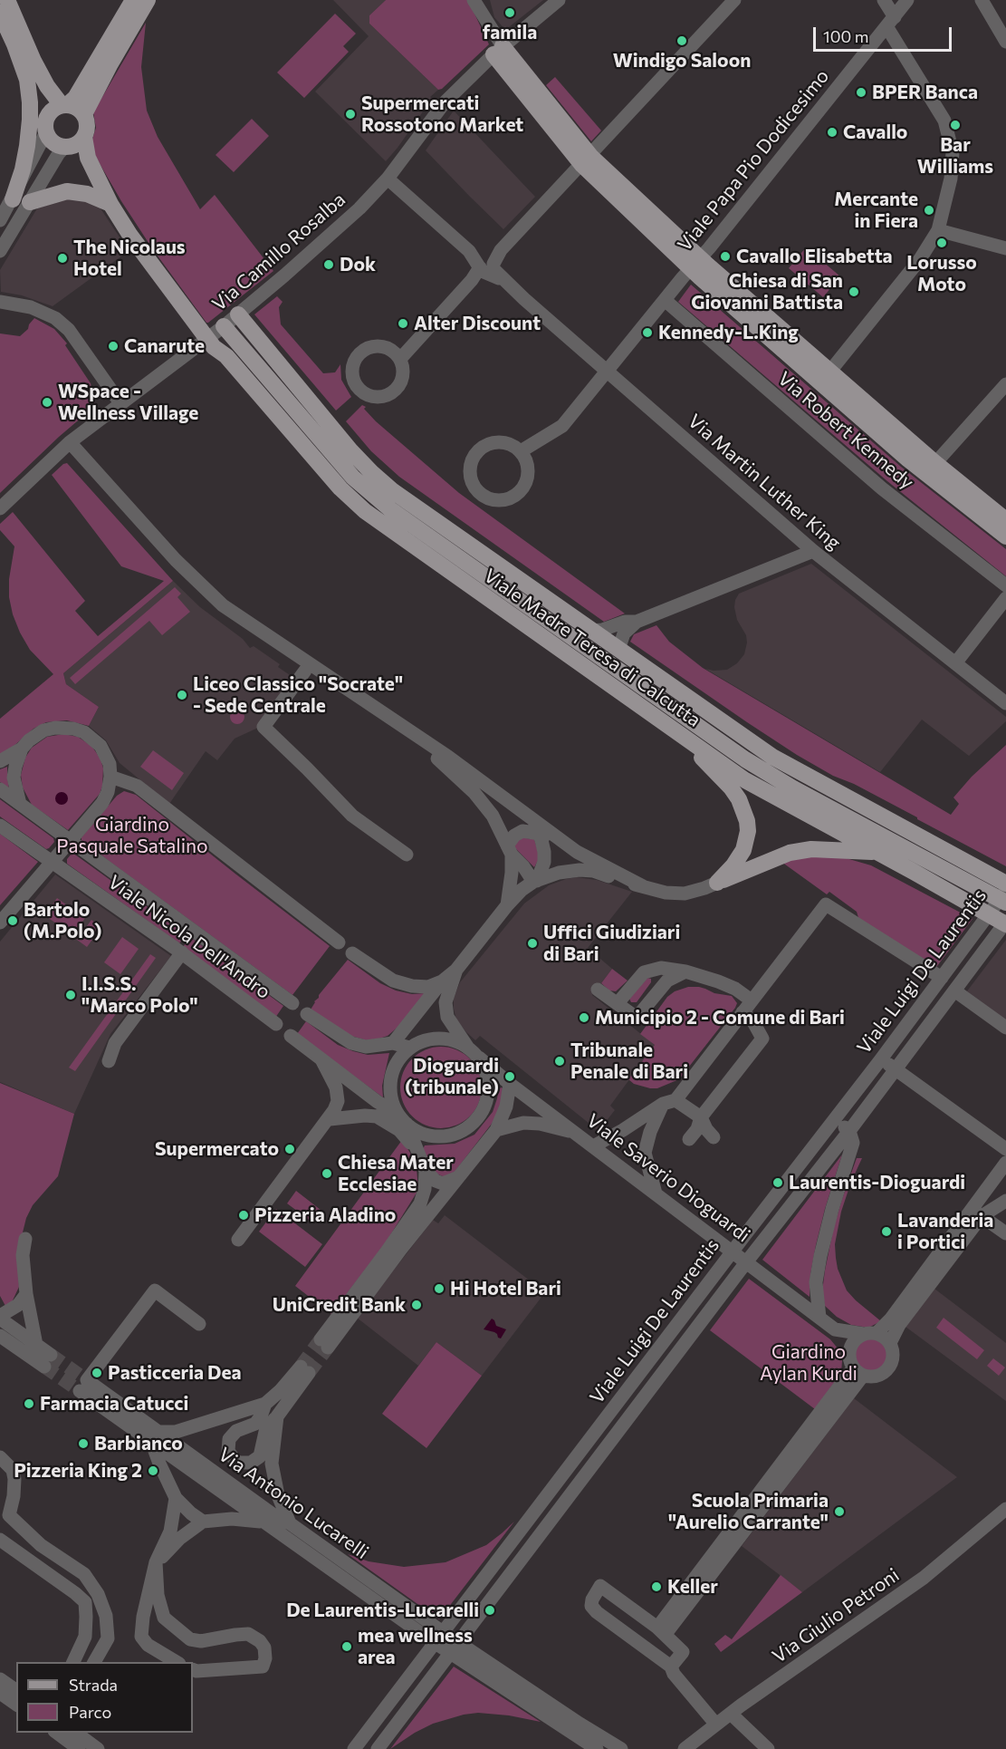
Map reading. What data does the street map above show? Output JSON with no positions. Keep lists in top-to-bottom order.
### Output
{
  "streets": {
    "main road": ["Viale Madre Teresa di Calcutta"],
    "street": [
      "Viale Papa Pio Dodicesimo",
      "Via Camillo Rosalba",
      "Via Robert Kennedy",
      "Via Martin Luther King",
      "Viale Nicola Dell'Andro",
      "Viale Luigi De Laurentis",
      "Viale Saverio Dioguardi",
      "Via Antonio Lucarelli",
      "Via Giulio Petroni"
    ]
  },
  "crossings": [
    ["Via Camillo Rosalba", "Via Martin Luther King"],
    ["Via Camillo Rosalba", "Viale Madre Teresa di Calcutta"],
    ["Viale Madre Teresa di Calcutta", "Viale Luigi De Laurentis"],
    ["Viale Luigi De Laurentis", "Viale Saverio Dioguardi"],
    ["Viale Luigi De Laurentis", "Via Antonio Lucarelli"]
  ],
  "parks": ["Giardino Pasquale Satalino", "Giardino Aylan Kurdi"],
  "places": [
    "famila",
    "Windigo Saloon",
    "BPER Banca",
    "Supermercati Rossotono Market",
    "Bar Williams",
    "Cavallo",
    "Mercante in Fiera",
    "Lorusso Moto",
    "Cavallo Elisabetta",
    "The Nicolaus Hotel",
    "Dok",
    "Chiesa di San Giovanni Battista",
    "Alter Discount",
    "Kennedy-L.King",
    "Canarute",
    "WSpace - Wellness Village",
    "Liceo Classico \"Socrate\" - Sede Centrale",
    "Bartolo (M.Polo)",
    "Uffici Giudiziari di Bari",
    "I.I.S.S. \"Marco Polo\"",
    "Municipio 2 - Comune di Bari",
    "Tribunale Penale di Bari",
    "Dioguardi (tribunale)",
    "Supermercato",
    "Chiesa Mater Ecclesiae",
    "Laurentis-Dioguardi",
    "Pizzeria Aladino",
    "Lavanderia i Portici",
    "Hi Hotel Bari",
    "UniCredit Bank",
    "Pasticceria Dea",
    "Farmacia Catucci",
    "Barbianco",
    "Pizzeria King 2",
    "Scuola Primaria \"Aurelio Carrante\"",
    "Keller",
    "De Laurentis-Lucarelli",
    "mea wellness area"
  ],
  "legend": ["Strada", "Parco"],
  "scale_bar": "100 m"
}
